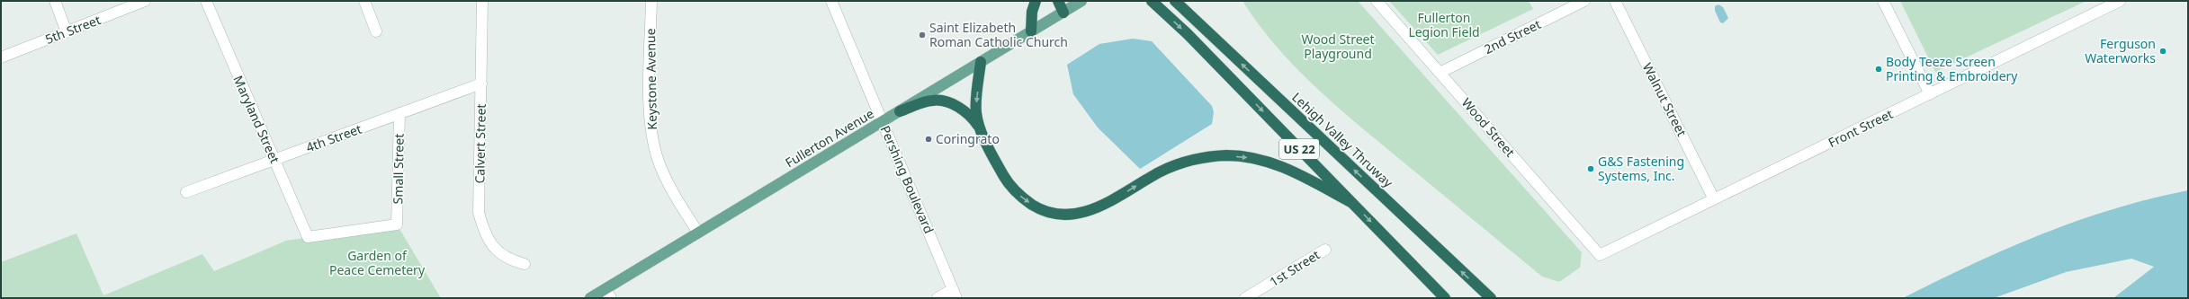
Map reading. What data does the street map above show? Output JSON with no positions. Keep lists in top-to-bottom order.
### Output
{
  "streets": {
    "highway": ["Lehigh Valley Thruway", "US 22"],
    "main road": ["Fullerton Avenue"],
    "street": [
      "5th Street",
      "2nd Street",
      "Keystone Avenue",
      "Walnut Street",
      "Maryland Street",
      "Wood Street",
      "Front Street",
      "4th Street",
      "Calvert Street",
      "Small Street",
      "Pershing Boulevard",
      "1st Street"
    ]
  },
  "crossings": [
    ["2nd Street", "Wood Street"],
    ["Keystone Avenue", "Fullerton Avenue"],
    ["Walnut Street", "Front Street"],
    ["Maryland Street", "4th Street"],
    ["Maryland Street", "Small Street"],
    ["Wood Street", "Front Street"],
    ["4th Street", "Calvert Street"],
    ["4th Street", "Small Street"],
    ["Fullerton Avenue", "Pershing Boulevard"]
  ],
  "parks": ["Fullerton Legion Field", "Wood Street Playground", "Garden of Peace Cemetery"],
  "places": [
    "Saint Elizabeth Roman Catholic Church",
    "Ferguson Waterworks",
    "Body Teeze Screen Printing & Embroidery",
    "Coringrato",
    "G&S Fastening Systems, Inc."
  ]
}
